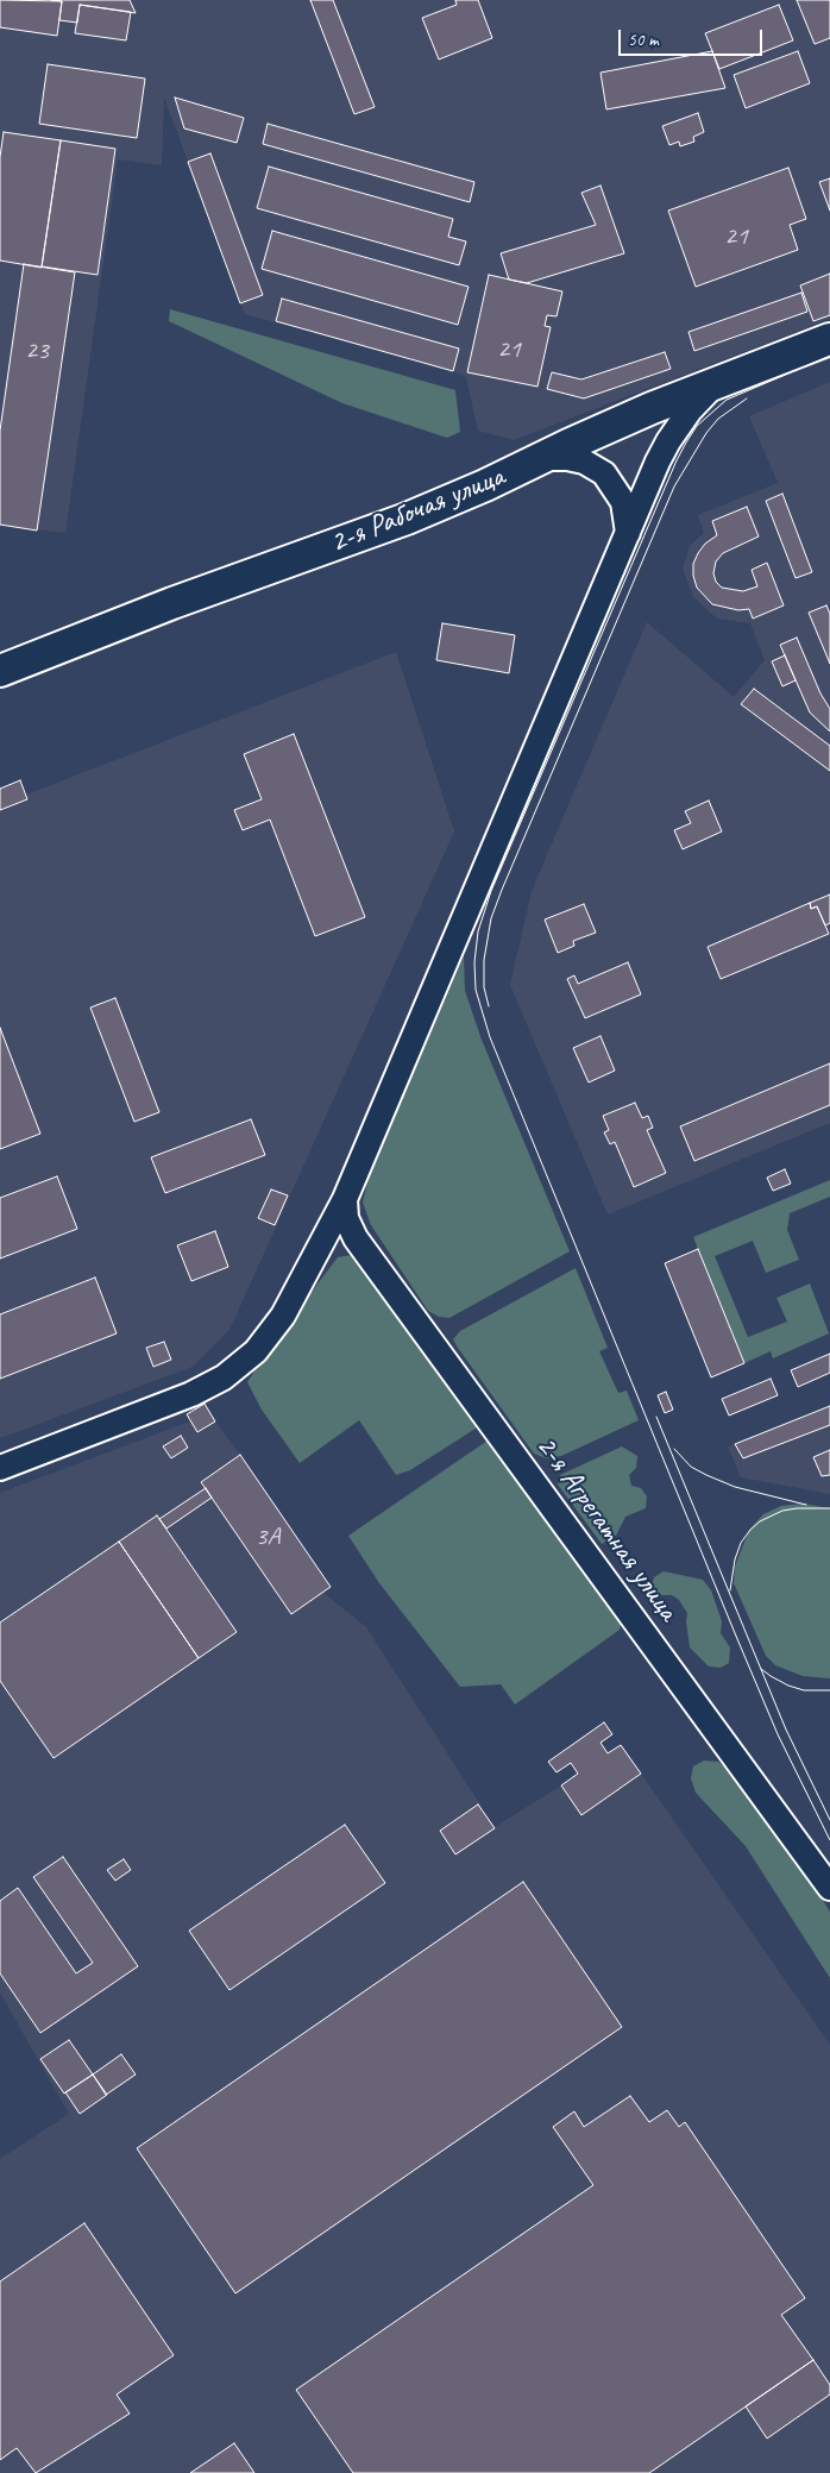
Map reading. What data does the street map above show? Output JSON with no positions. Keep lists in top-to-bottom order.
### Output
{
  "streets": {
    "main road": ["2-я Рабочая улица"],
    "street": ["2-я Агрегатная улица"]
  },
  "house_numbers": [
    "21",
    "21",
    "23",
    "3А"
  ],
  "scale_bar": "50 m"
}
